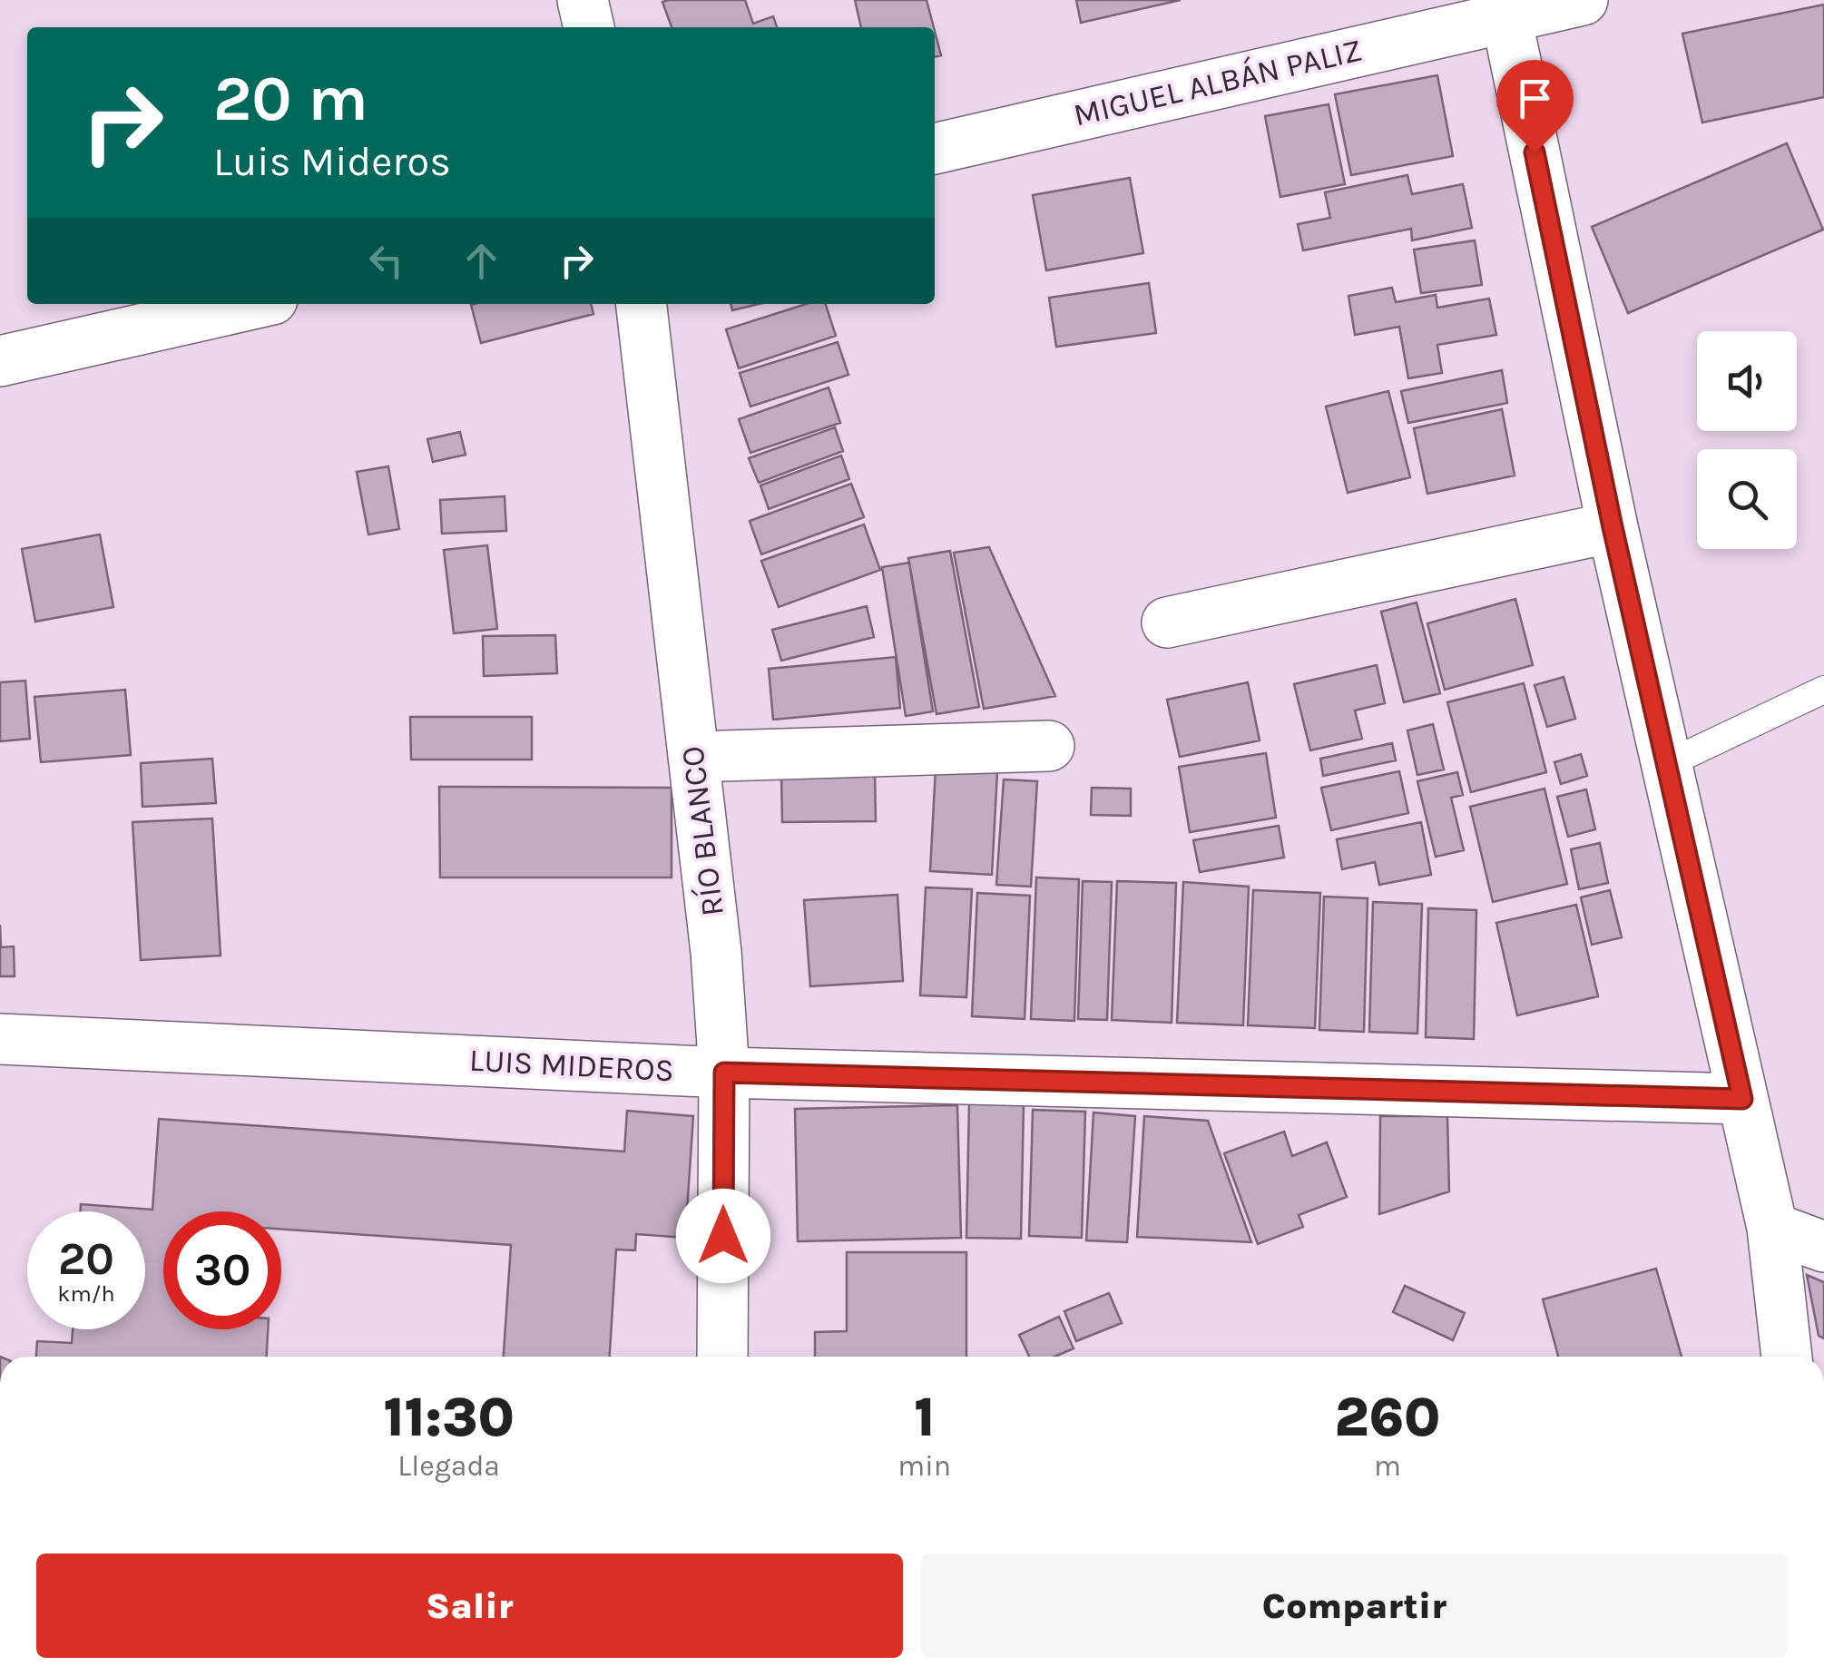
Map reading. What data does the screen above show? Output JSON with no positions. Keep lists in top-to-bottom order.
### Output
{
  "streets": {
    "street": ["MIGUEL ALBÁN PALIZ", "RÍO BLANCO", "LUIS MIDEROS"]
  },
  "crossings": [
    ["RÍO BLANCO", "LUIS MIDEROS"]
  ],
  "page": {
    "turn": ["20 m", "Luis Mideros"],
    "speed": "20 km/h",
    "limit": "30",
    "eta": [
      "11:30",
      "Llegada",
      "1",
      "min",
      "260",
      "m"
    ],
    "buttons": ["Salir", "Compartir"]
  }
}
